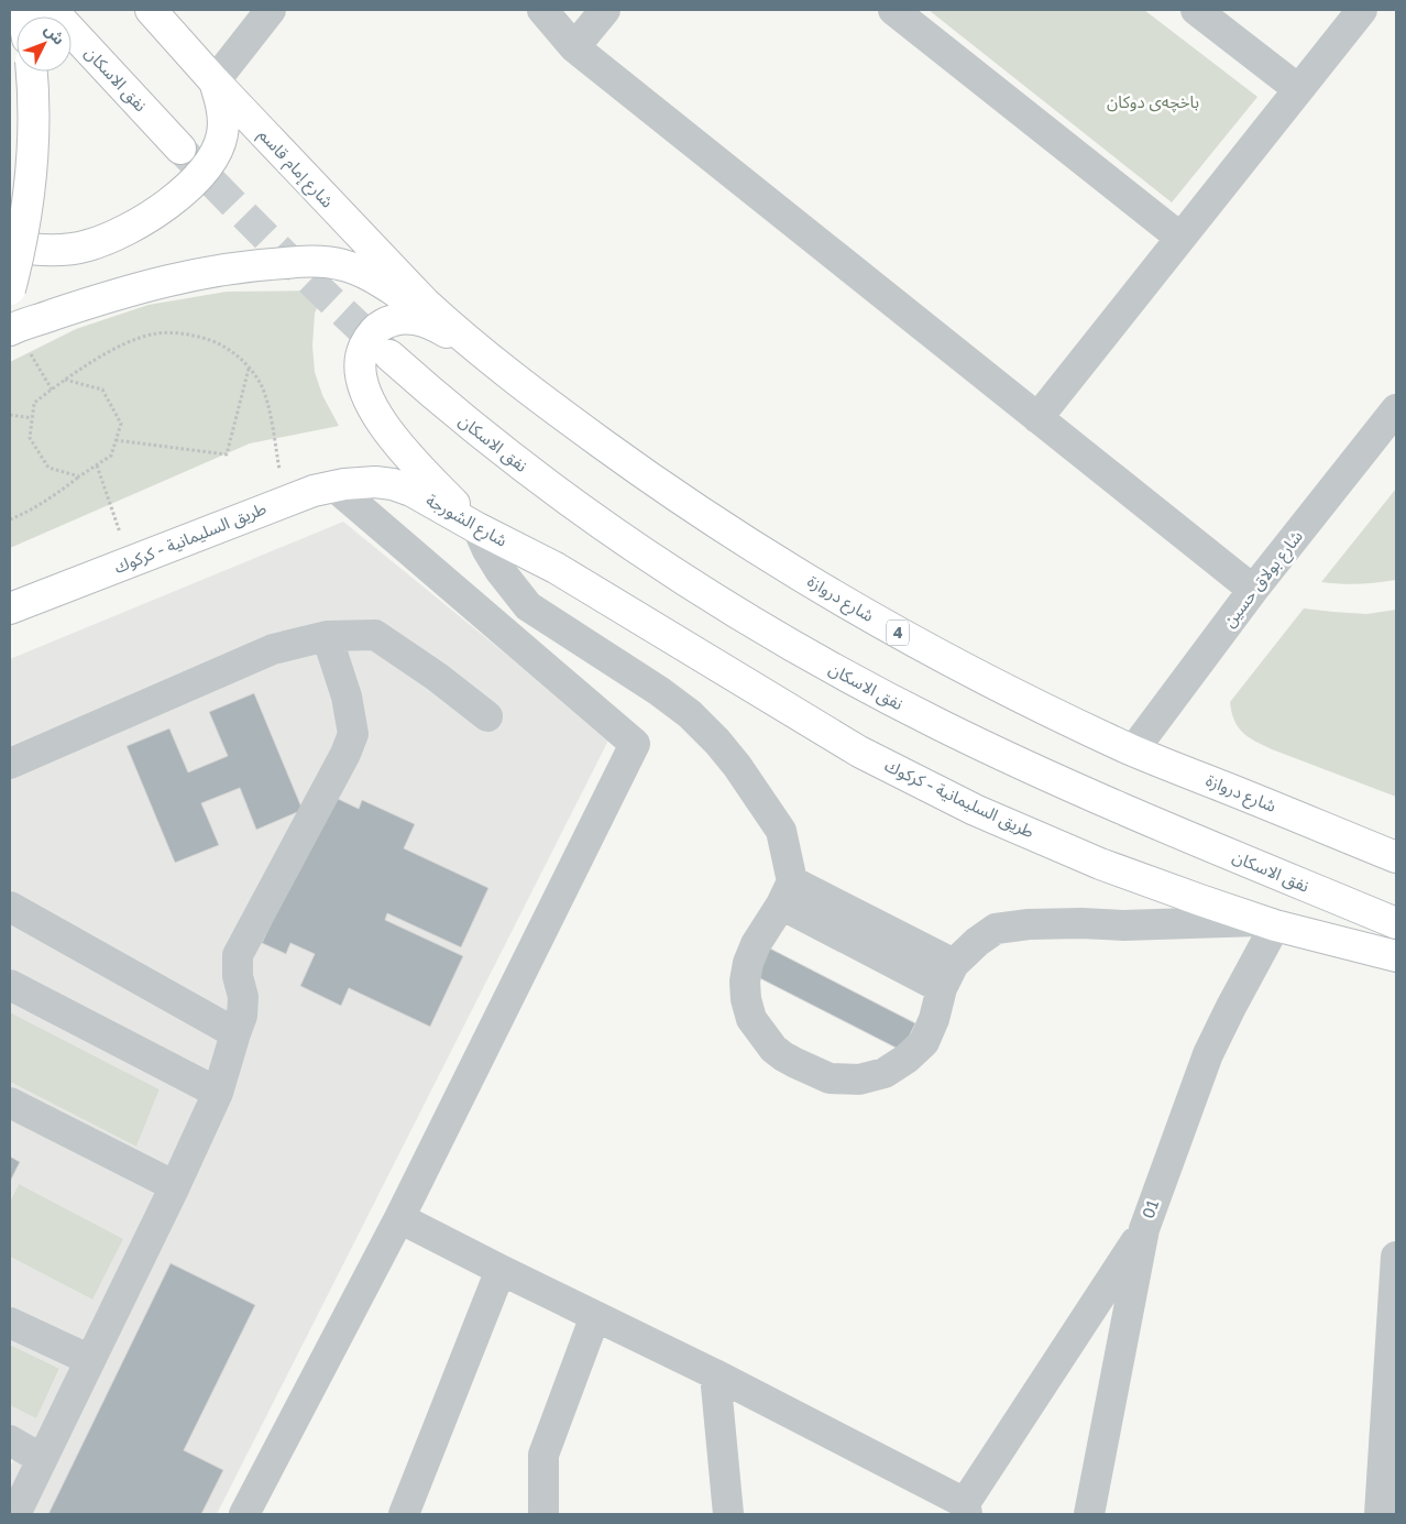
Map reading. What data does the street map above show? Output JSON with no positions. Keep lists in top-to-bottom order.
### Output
{
  "streets": {
    "main road": [
      "نفق الاسكان",
      "شارع إمام قاسم",
      "شارع الشورجة",
      "طريق السليمانية - كركوك",
      "شارع دروازة",
      "4"
    ],
    "street": ["شارع بولاق حسين", "01"]
  },
  "crossings": [
    ["شارع إمام قاسم", "شارع دروازة"],
    ["شارع الشورجة", "طريق السليمانية - كركوك"],
    ["طريق السليمانية - كركوك", "01"],
    ["شارع بولاق حسين", "شارع دروازة"]
  ],
  "parks": ["باخچەی دوکان"],
  "north": "top right"
}
